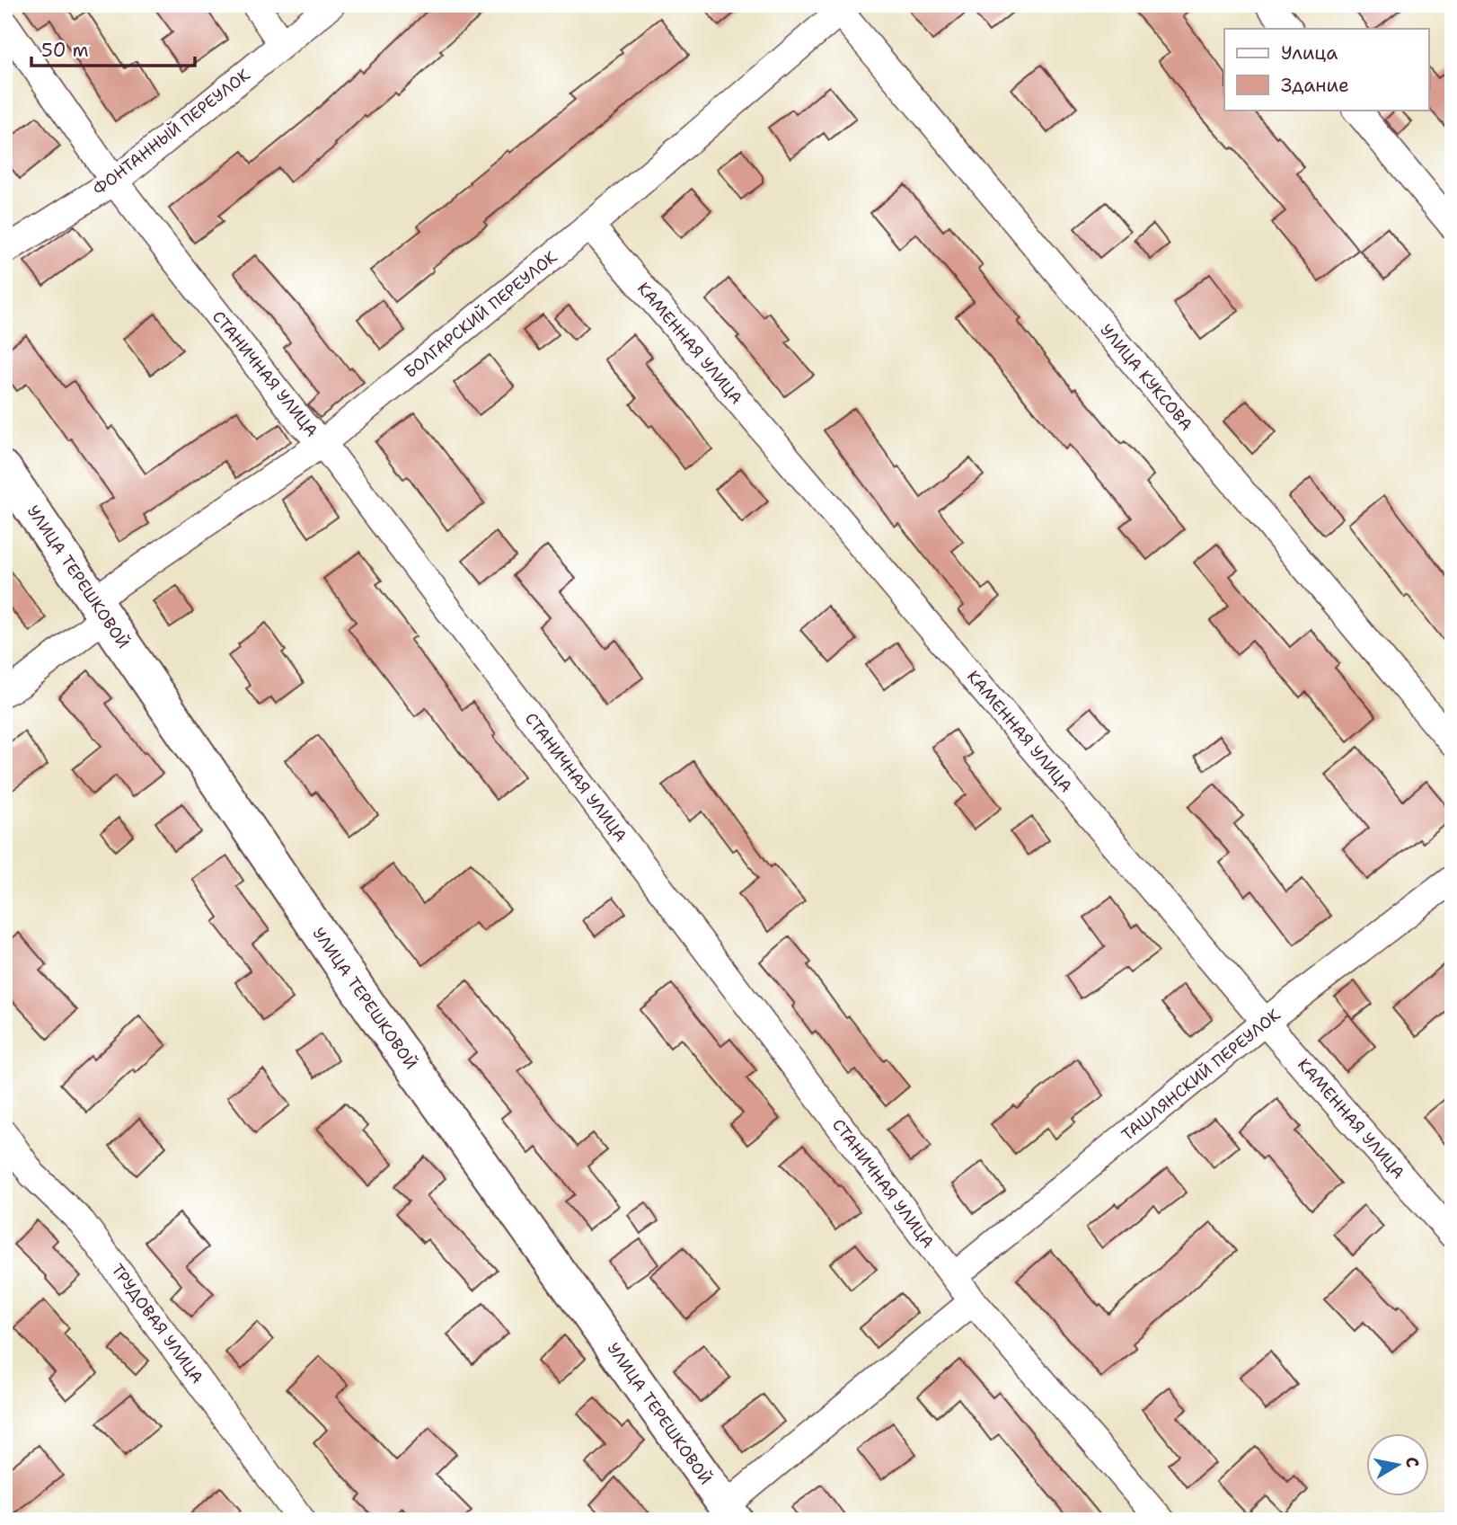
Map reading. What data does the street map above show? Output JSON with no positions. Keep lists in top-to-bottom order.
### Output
{
  "streets": {
    "street": [
      "ФОНТАННЫЙ ПЕРЕУЛОК",
      "БОЛГАРСКИЙ ПЕРЕУЛОК",
      "КАМЕННАЯ УЛИЦА",
      "СТАНИЧНАЯ УЛИЦА",
      "УЛИЦА КУКСОВА",
      "УЛИЦА ТЕРЕШКОВОЙ",
      "ТАШЛЯНСКИЙ ПЕРЕУЛОК",
      "ТРУДОВАЯ УЛИЦА"
    ]
  },
  "crossings": [
    ["ФОНТАННЫЙ ПЕРЕУЛОК", "СТАНИЧНАЯ УЛИЦА"],
    ["БОЛГАРСКИЙ ПЕРЕУЛОК", "КАМЕННАЯ УЛИЦА"],
    ["БОЛГАРСКИЙ ПЕРЕУЛОК", "СТАНИЧНАЯ УЛИЦА"],
    ["БОЛГАРСКИЙ ПЕРЕУЛОК", "УЛИЦА КУКСОВА"],
    ["БОЛГАРСКИЙ ПЕРЕУЛОК", "УЛИЦА ТЕРЕШКОВОЙ"],
    ["КАМЕННАЯ УЛИЦА", "ТАШЛЯНСКИЙ ПЕРЕУЛОК"],
    ["СТАНИЧНАЯ УЛИЦА", "ТАШЛЯНСКИЙ ПЕРЕУЛОК"]
  ],
  "legend": ["Улица", "Здание"],
  "scale_bar": "50 m",
  "north": "right"
}
